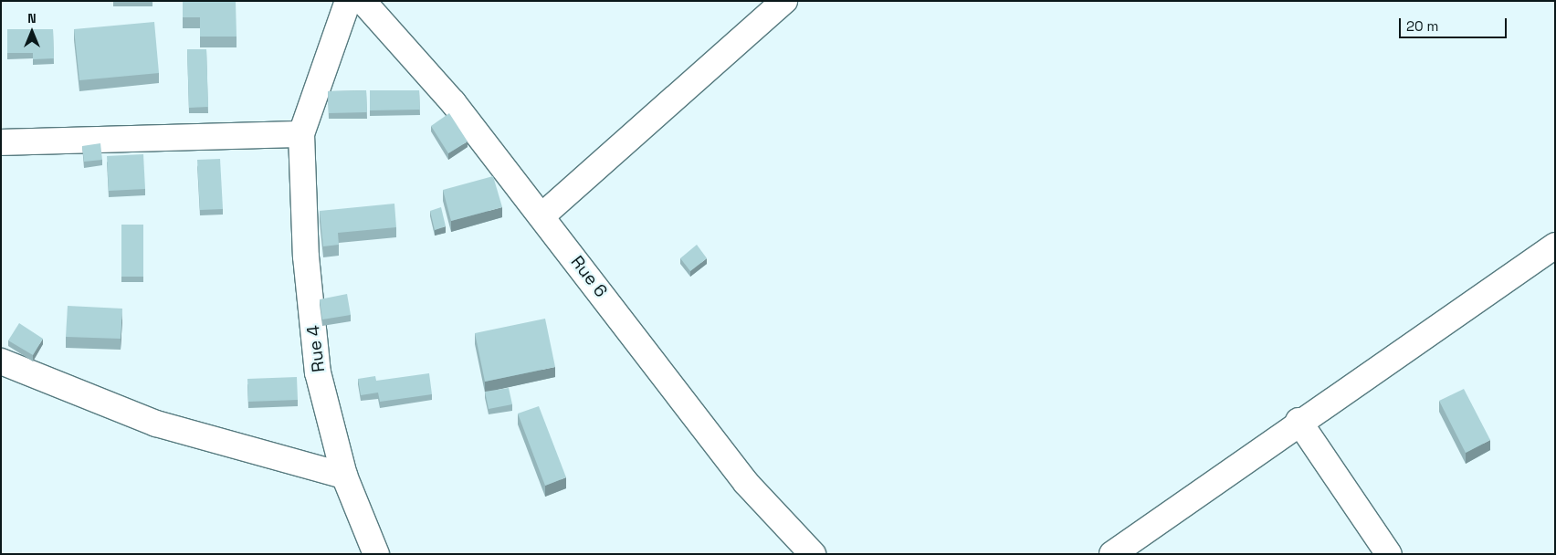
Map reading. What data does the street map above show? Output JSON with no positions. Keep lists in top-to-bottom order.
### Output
{
  "streets": {
    "street": ["Rue 6", "Rue 4"]
  },
  "scale_bar": "20 m",
  "north": "top"
}
